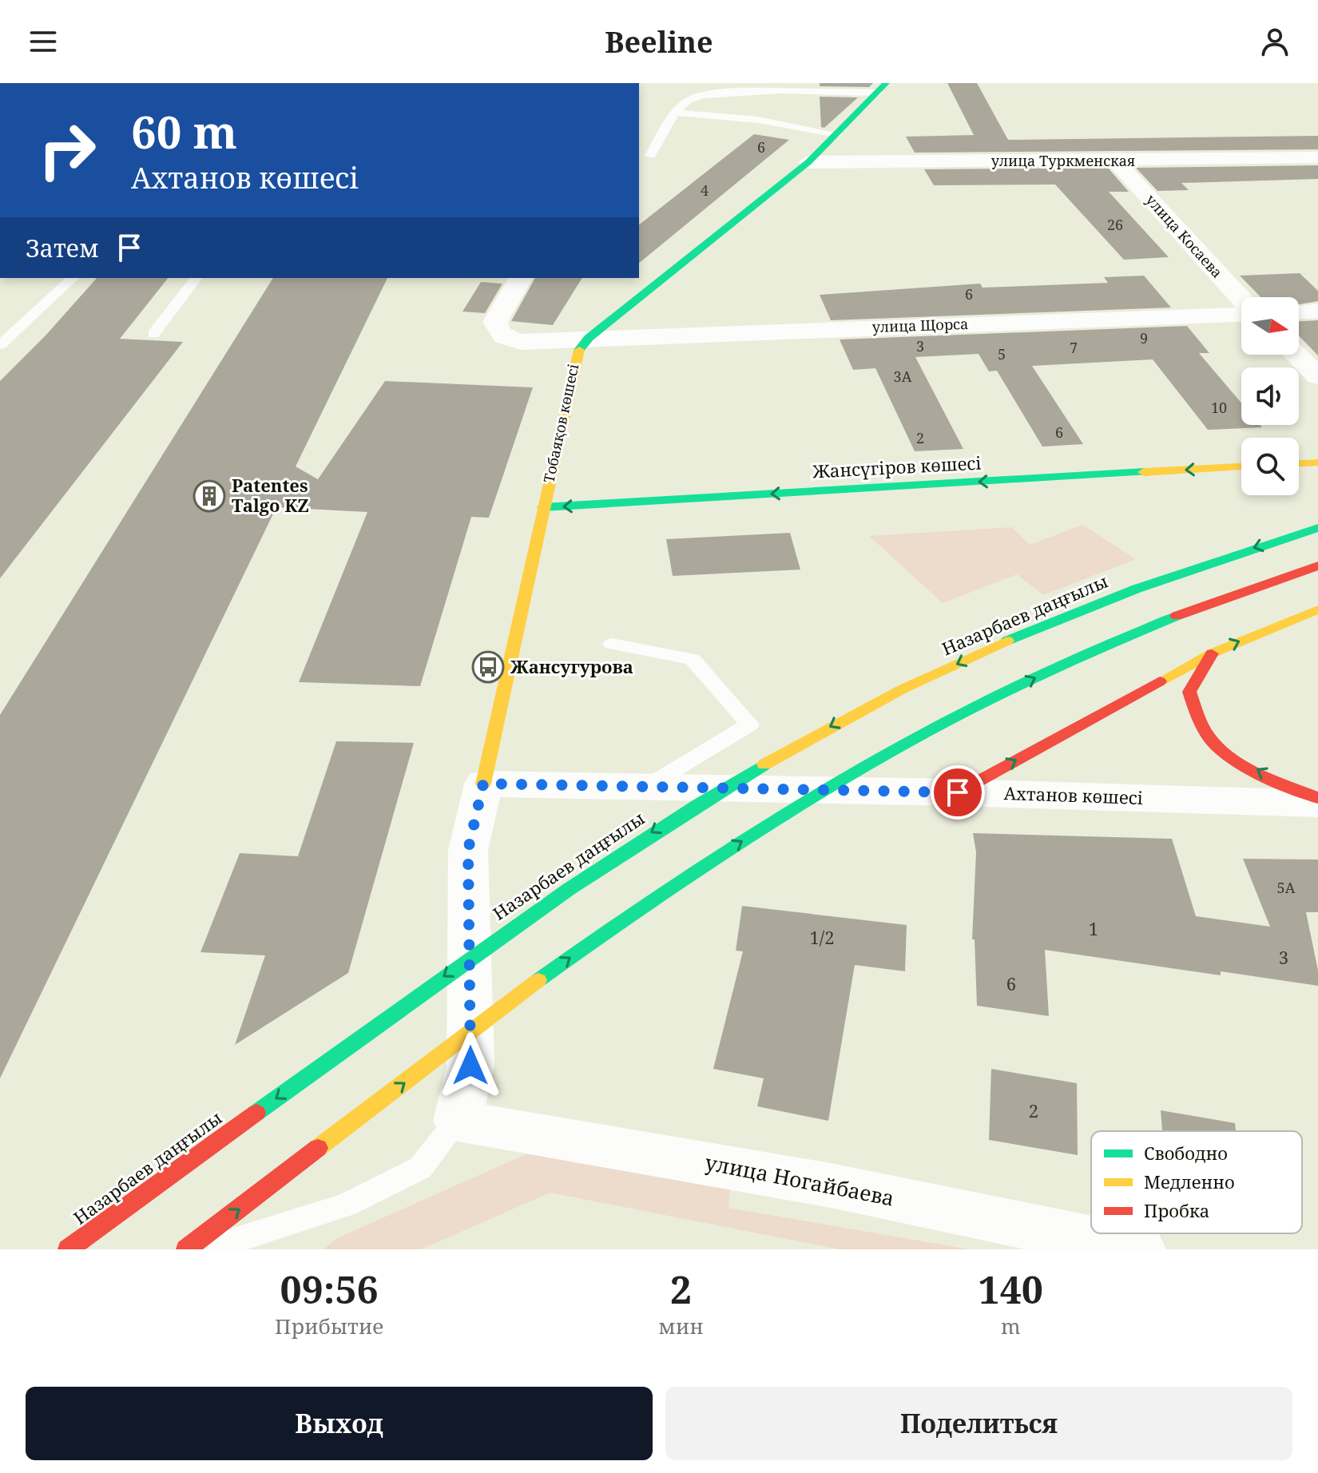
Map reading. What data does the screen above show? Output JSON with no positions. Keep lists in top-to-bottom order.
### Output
{
  "streets": {
    "street": [
      "улица Туркменская",
      "улица Косаева",
      "улица Щорса",
      "Тобаяқов көшесі",
      "Жансүгіров көшесі",
      "Назарбаев даңғылы",
      "Ахтанов көшесі",
      "улица Ногайбаева"
    ]
  },
  "crossings": [
    ["улица Туркменская", "улица Косаева"],
    ["улица Туркменская", "Тобаяқов көшесі"],
    ["улица Щорса", "Тобаяқов көшесі"],
    ["Тобаяқов көшесі", "Жансүгіров көшесі"],
    ["Тобаяқов көшесі", "Ахтанов көшесі"]
  ],
  "one_way": ["Жансүгіров көшесі"],
  "places": {
    "building": ["Patentes Talgo KZ"],
    "bus stop": ["Жансугурова"]
  },
  "house_numbers": [
    "6",
    "4",
    "26",
    "6",
    "9",
    "3",
    "7",
    "5",
    "3А",
    "10",
    "6",
    "2",
    "5А",
    "1",
    "1/2",
    "3",
    "6",
    "2"
  ],
  "legend": ["Свободно", "Медленно", "Пробка"],
  "north": "right",
  "page": {
    "header": "Beeline",
    "turn": ["60 m", "Ахтанов көшесі"],
    "then": "Затем",
    "eta": [
      "09:56",
      "Прибытие",
      "2",
      "мин",
      "140",
      "m"
    ],
    "buttons": ["Выход", "Поделиться"]
  }
}
